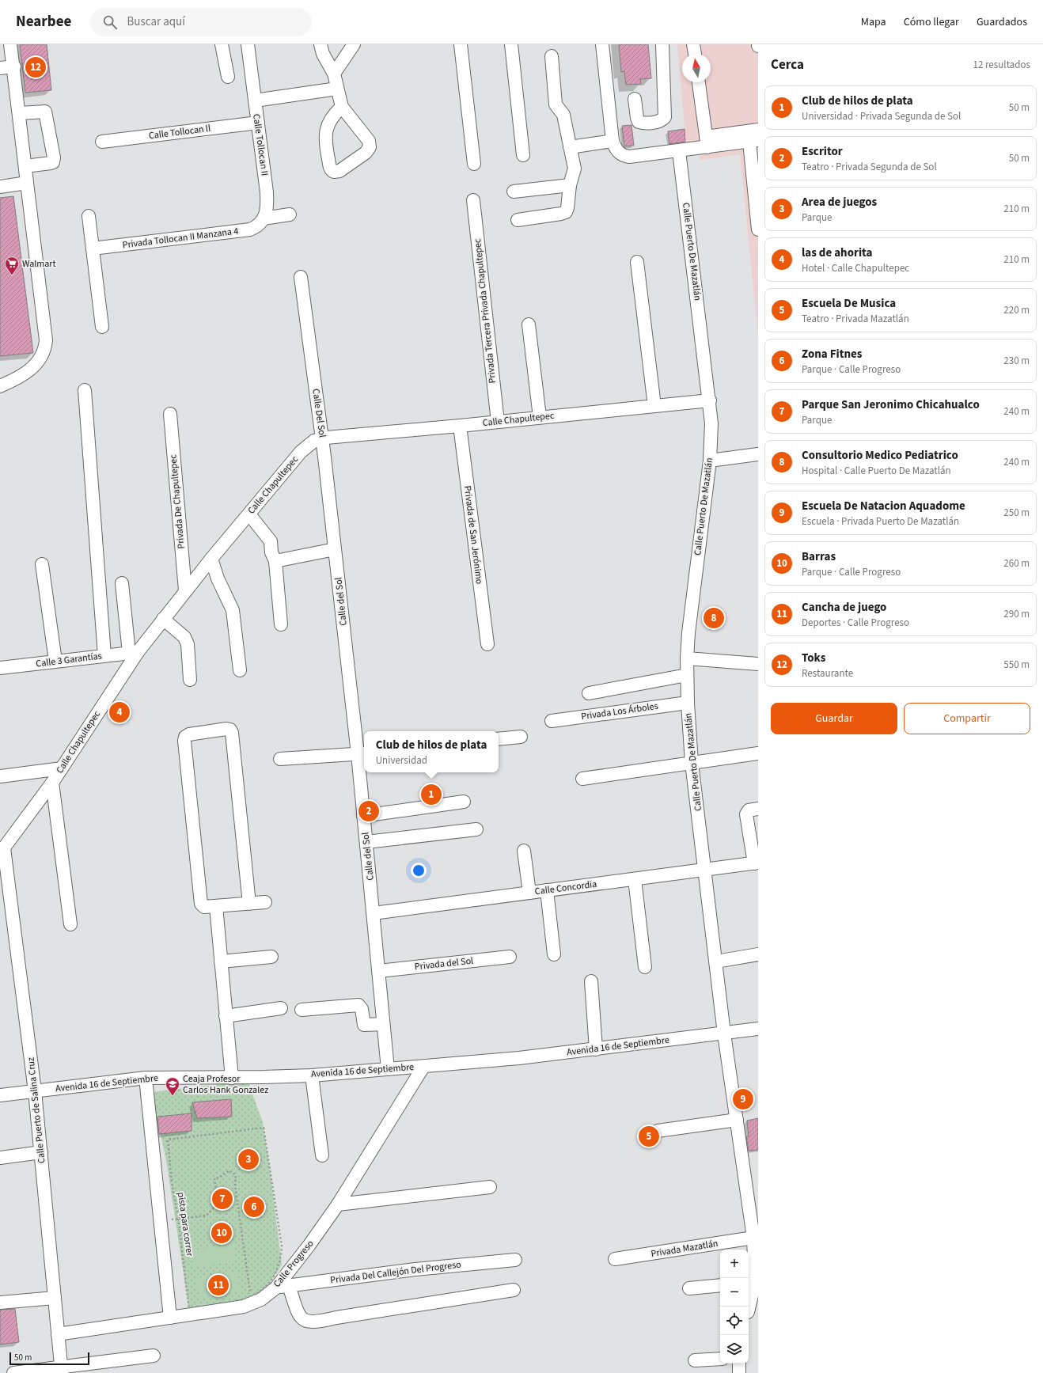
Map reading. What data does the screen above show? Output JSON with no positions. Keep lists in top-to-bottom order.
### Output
{
  "streets": {
    "street": [
      "Calle Tollocan ll",
      "Calle Tollocan II",
      "Privada Tollocan II Manzana 4",
      "Calle Puerto De Mazatlán",
      "Privada Tercera Privada Chapultepec",
      "Calle Del Sol",
      "Calle Chapultepec",
      "Privada De Chapultepec",
      "Privada de San Jerónimo",
      "Calle del Sol",
      "Calle 3 Garantías",
      "Privada Los Árboles",
      "Calle Concordia",
      "Privada del Sol",
      "Avenida 16 de Septiembre",
      "Calle Puerto de Salina Cruz",
      "Privada Mazatlán",
      "Calle Progreso",
      "Privada Del Callejón Del Progreso"
    ],
    "path": ["pista para correr"]
  },
  "crossings": [
    ["Calle Tollocan ll", "Calle Tollocan II"],
    ["Calle Tollocan II", "Privada Tollocan II Manzana 4"],
    ["Calle Puerto De Mazatlán", "Calle Chapultepec"],
    ["Calle Puerto De Mazatlán", "Privada Los Árboles"],
    ["Calle Puerto De Mazatlán", "Calle Concordia"],
    ["Calle Puerto De Mazatlán", "Avenida 16 de Septiembre"],
    ["Calle Puerto De Mazatlán", "Privada Mazatlán"],
    ["Privada Tercera Privada Chapultepec", "Calle Chapultepec"],
    ["Calle Del Sol", "Calle Chapultepec"],
    ["Calle Del Sol", "Calle del Sol"],
    ["Calle Chapultepec", "Privada De Chapultepec"],
    ["Calle Chapultepec", "Privada de San Jerónimo"],
    ["Calle Chapultepec", "Calle 3 Garantías"],
    ["Calle Chapultepec", "Calle Puerto de Salina Cruz"],
    ["Calle del Sol", "Calle Concordia"],
    ["Calle del Sol", "Privada del Sol"],
    ["Calle del Sol", "Avenida 16 de Septiembre"],
    ["Avenida 16 de Septiembre", "Calle Puerto de Salina Cruz"],
    ["Avenida 16 de Septiembre", "Calle Progreso"],
    ["Calle Puerto de Salina Cruz", "Calle Progreso"],
    ["pista para correr", "Calle Progreso"],
    ["Calle Progreso", "Privada Del Callejón Del Progreso"]
  ],
  "places": {
    "supermarket": ["Walmart"],
    "school or university": ["Ceaja Profesor Carlos Hank Gonzalez"]
  },
  "scale_bar": "50 m",
  "north": "top",
  "page": {
    "header": "Nearbee",
    "search": "Buscar aquí",
    "nav": ["Mapa", "Cómo llegar", "Guardados"],
    "heading": ["Cerca", "12 resultados"],
    "pins": [
      "12",
      "8",
      "4",
      "1",
      "2",
      "9",
      "5",
      "3",
      "7",
      "6",
      "10",
      "11"
    ],
    "list": [
      {
        "mark": "1",
        "name": "Club de hilos de plata",
        "note": "Universidad · Privada Segunda de Sol",
        "value": "50 m"
      },
      {
        "mark": "2",
        "name": "Escritor",
        "note": "Teatro · Privada Segunda de Sol",
        "value": "50 m"
      },
      {
        "mark": "3",
        "name": "Area de juegos",
        "note": "Parque",
        "value": "210 m"
      },
      {
        "mark": "4",
        "name": "las de ahorita",
        "note": "Hotel · Calle Chapultepec",
        "value": "210 m"
      },
      {
        "mark": "5",
        "name": "Escuela De Musica",
        "note": "Teatro · Privada Mazatlán",
        "value": "220 m"
      },
      {
        "mark": "6",
        "name": "Zona Fitnes",
        "note": "Parque · Calle Progreso",
        "value": "230 m"
      },
      {
        "mark": "7",
        "name": "Parque San Jeronimo Chicahualco",
        "note": "Parque",
        "value": "240 m"
      },
      {
        "mark": "8",
        "name": "Consultorio Medico Pediatrico",
        "note": "Hospital · Calle Puerto De Mazatlán",
        "value": "240 m"
      },
      {
        "mark": "9",
        "name": "Escuela De Natacion Aquadome",
        "note": "Escuela · Privada Puerto De Mazatlán",
        "value": "250 m"
      },
      {
        "mark": "10",
        "name": "Barras",
        "note": "Parque · Calle Progreso",
        "value": "260 m"
      },
      {
        "mark": "11",
        "name": "Cancha de juego",
        "note": "Deportes · Calle Progreso",
        "value": "290 m"
      },
      {
        "mark": "12",
        "name": "Toks",
        "note": "Restaurante",
        "value": "550 m"
      }
    ],
    "buttons": ["Guardar", "Compartir"],
    "popup": ["Club de hilos de plata", "Universidad"],
    "map_buttons": ["+", "−"],
    "scale": "50 m"
  }
}
